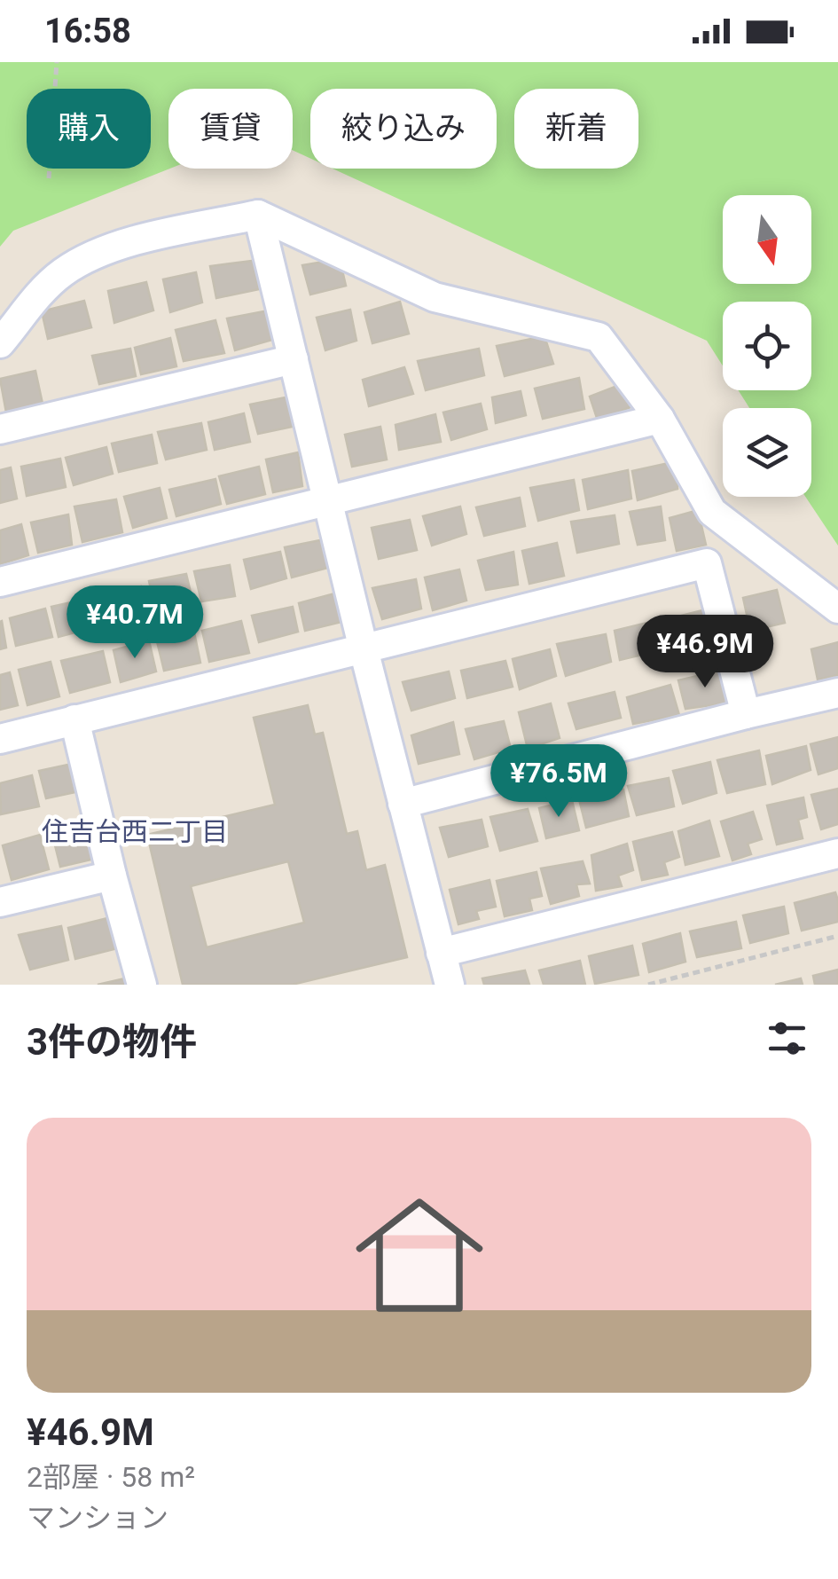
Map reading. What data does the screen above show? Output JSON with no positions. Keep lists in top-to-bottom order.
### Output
{
  "districts": ["住吉台西二丁目"],
  "north": "bottom",
  "page": {
    "status": "16:58",
    "chip": [
      "購入",
      "賃貸",
      "絞り込み",
      "新着"
    ],
    "price": ["¥40.7M", "¥46.9M", "¥76.5M"],
    "heading": "3件の物件",
    "list": [
      {
        "name": "¥46.9M",
        "note": "2部屋 · 58 m² · マンション"
      }
    ]
  }
}
